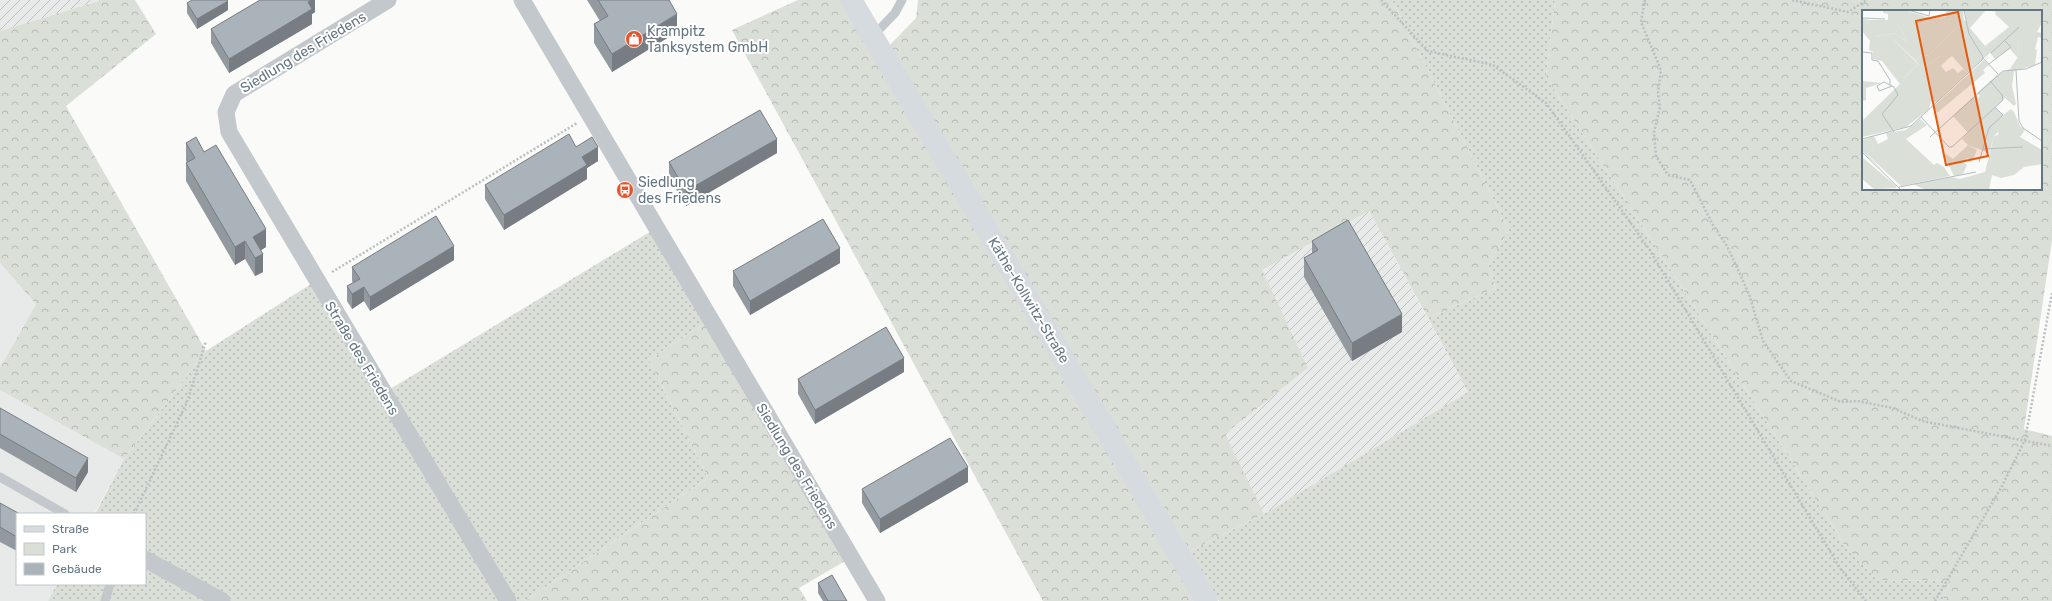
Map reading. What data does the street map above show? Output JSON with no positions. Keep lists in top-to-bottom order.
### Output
{
  "streets": {
    "main road": ["Käthe-Kollwitz-Straße"],
    "street": ["Siedlung des Friedens", "Straße des Friedens"]
  },
  "crossings": [
    ["Siedlung des Friedens", "Straße des Friedens"]
  ],
  "places": {
    "shop": ["Krampitz Tanksystem GmbH"],
    "bus stop": ["Siedlung des Friedens"]
  },
  "legend": ["Straße", "Park", "Gebäude"]
}
